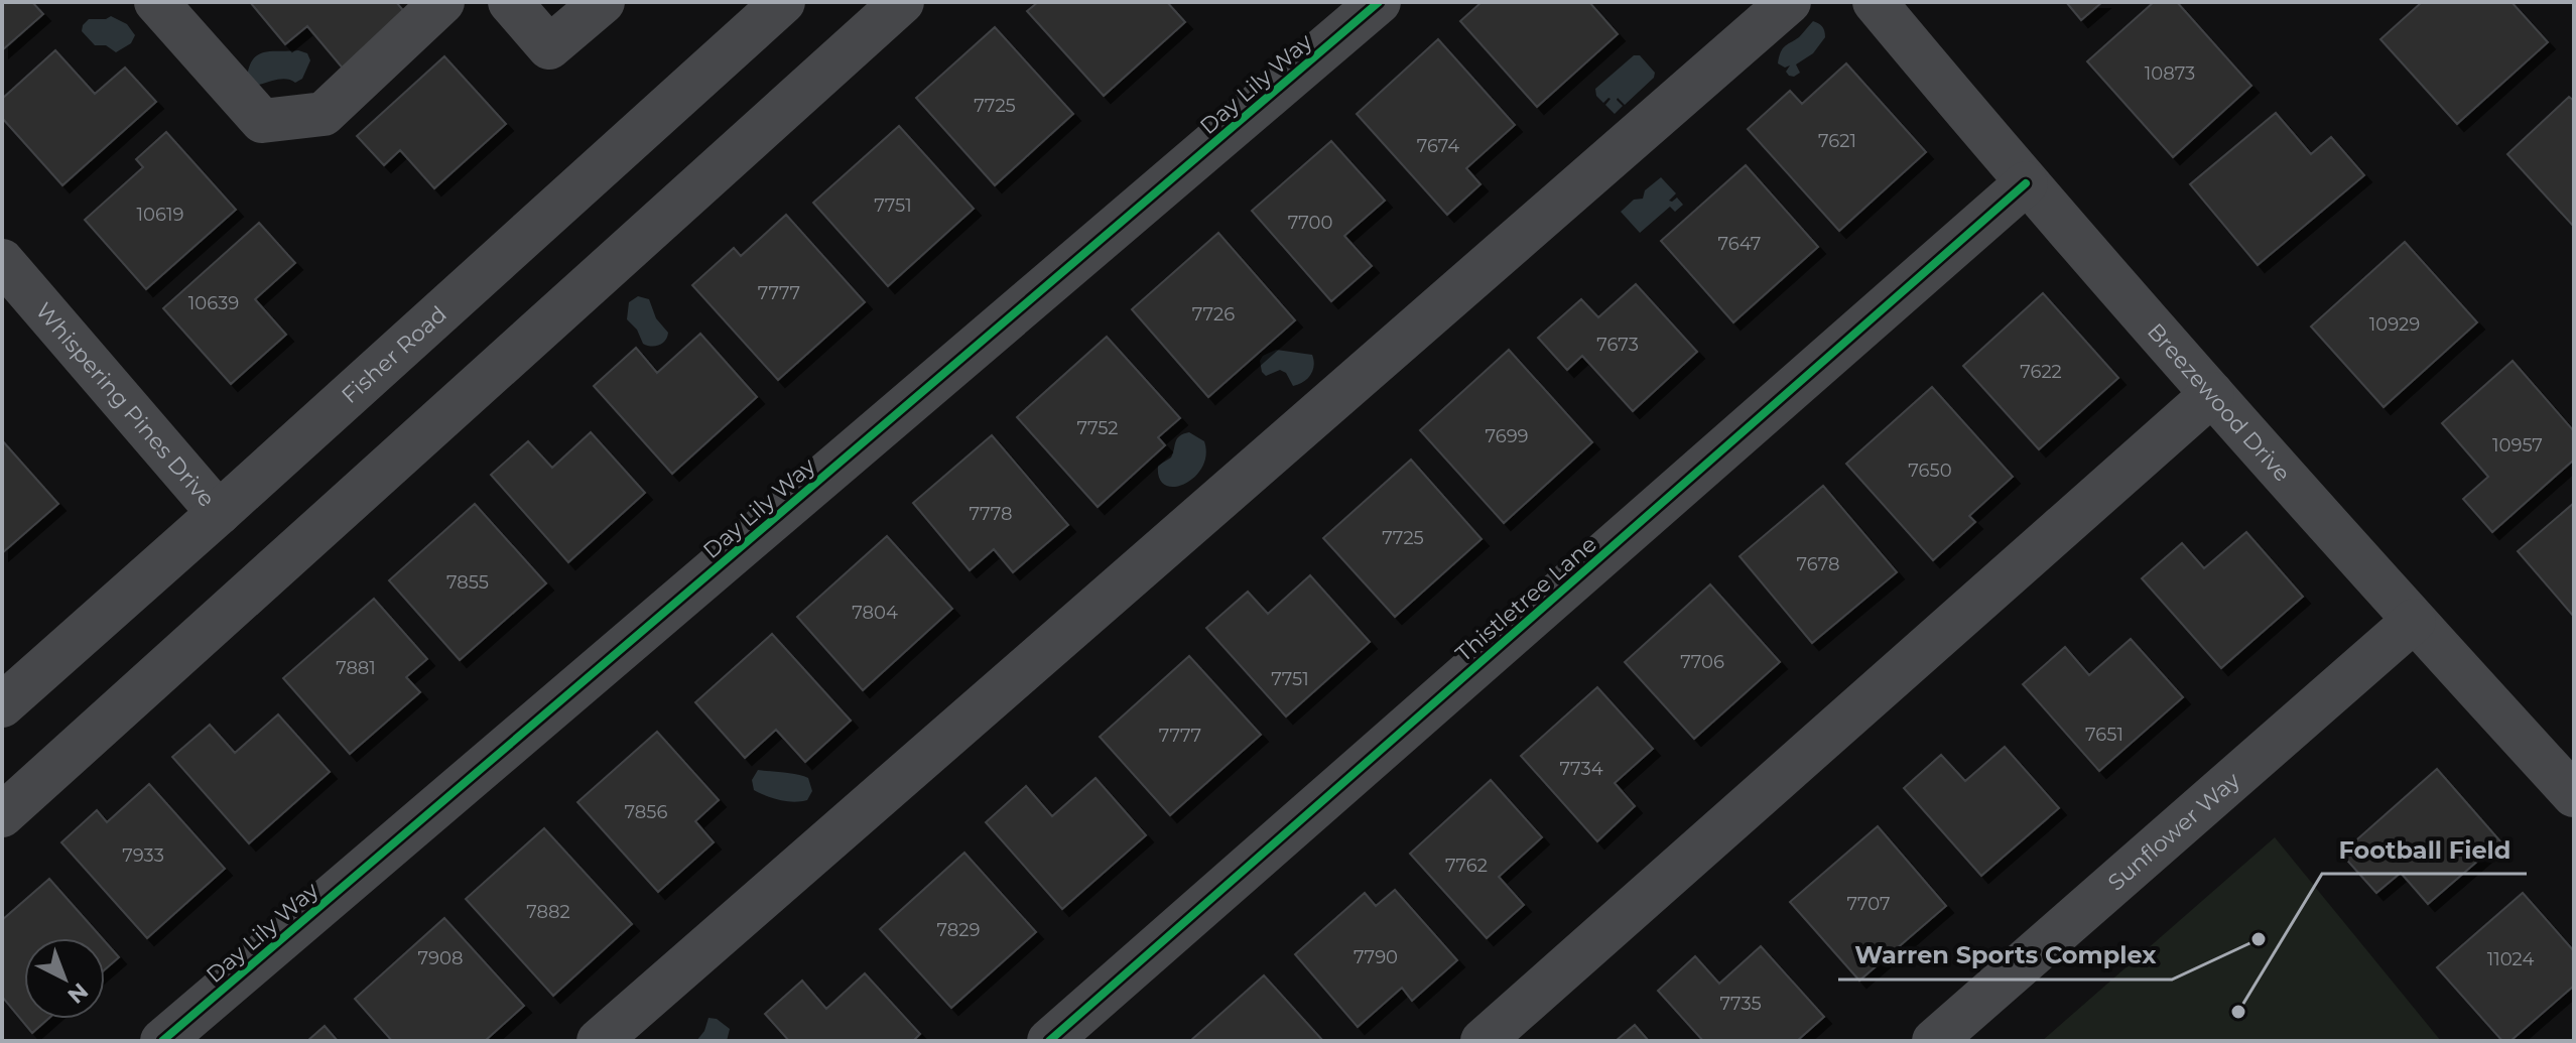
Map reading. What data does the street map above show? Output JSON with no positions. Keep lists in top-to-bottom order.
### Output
{
  "streets": {
    "street": [
      "Day Lily Way",
      "Fisher Road",
      "Breezewood Drive",
      "Whispering Pines Drive",
      "Thistletree Lane",
      "Sunflower Way"
    ]
  },
  "crossings": [
    ["Fisher Road", "Whispering Pines Drive"],
    ["Breezewood Drive", "Thistletree Lane"],
    ["Breezewood Drive", "Sunflower Way"]
  ],
  "places": ["Warren Sports Complex", "Football Field"],
  "house_numbers": [
    "10873",
    "7725",
    "7621",
    "7674",
    "7751",
    "10619",
    "7700",
    "7647",
    "7777",
    "10639",
    "7726",
    "10929",
    "7673",
    "7622",
    "7752",
    "7699",
    "10957",
    "7650",
    "7778",
    "7725",
    "7678",
    "7855",
    "7804",
    "7706",
    "7881",
    "7751",
    "7651",
    "7777",
    "7734",
    "7856",
    "7933",
    "7762",
    "7707",
    "7882",
    "7829",
    "7790",
    "7908",
    "11024",
    "7735"
  ],
  "north": "bottom right"
}
